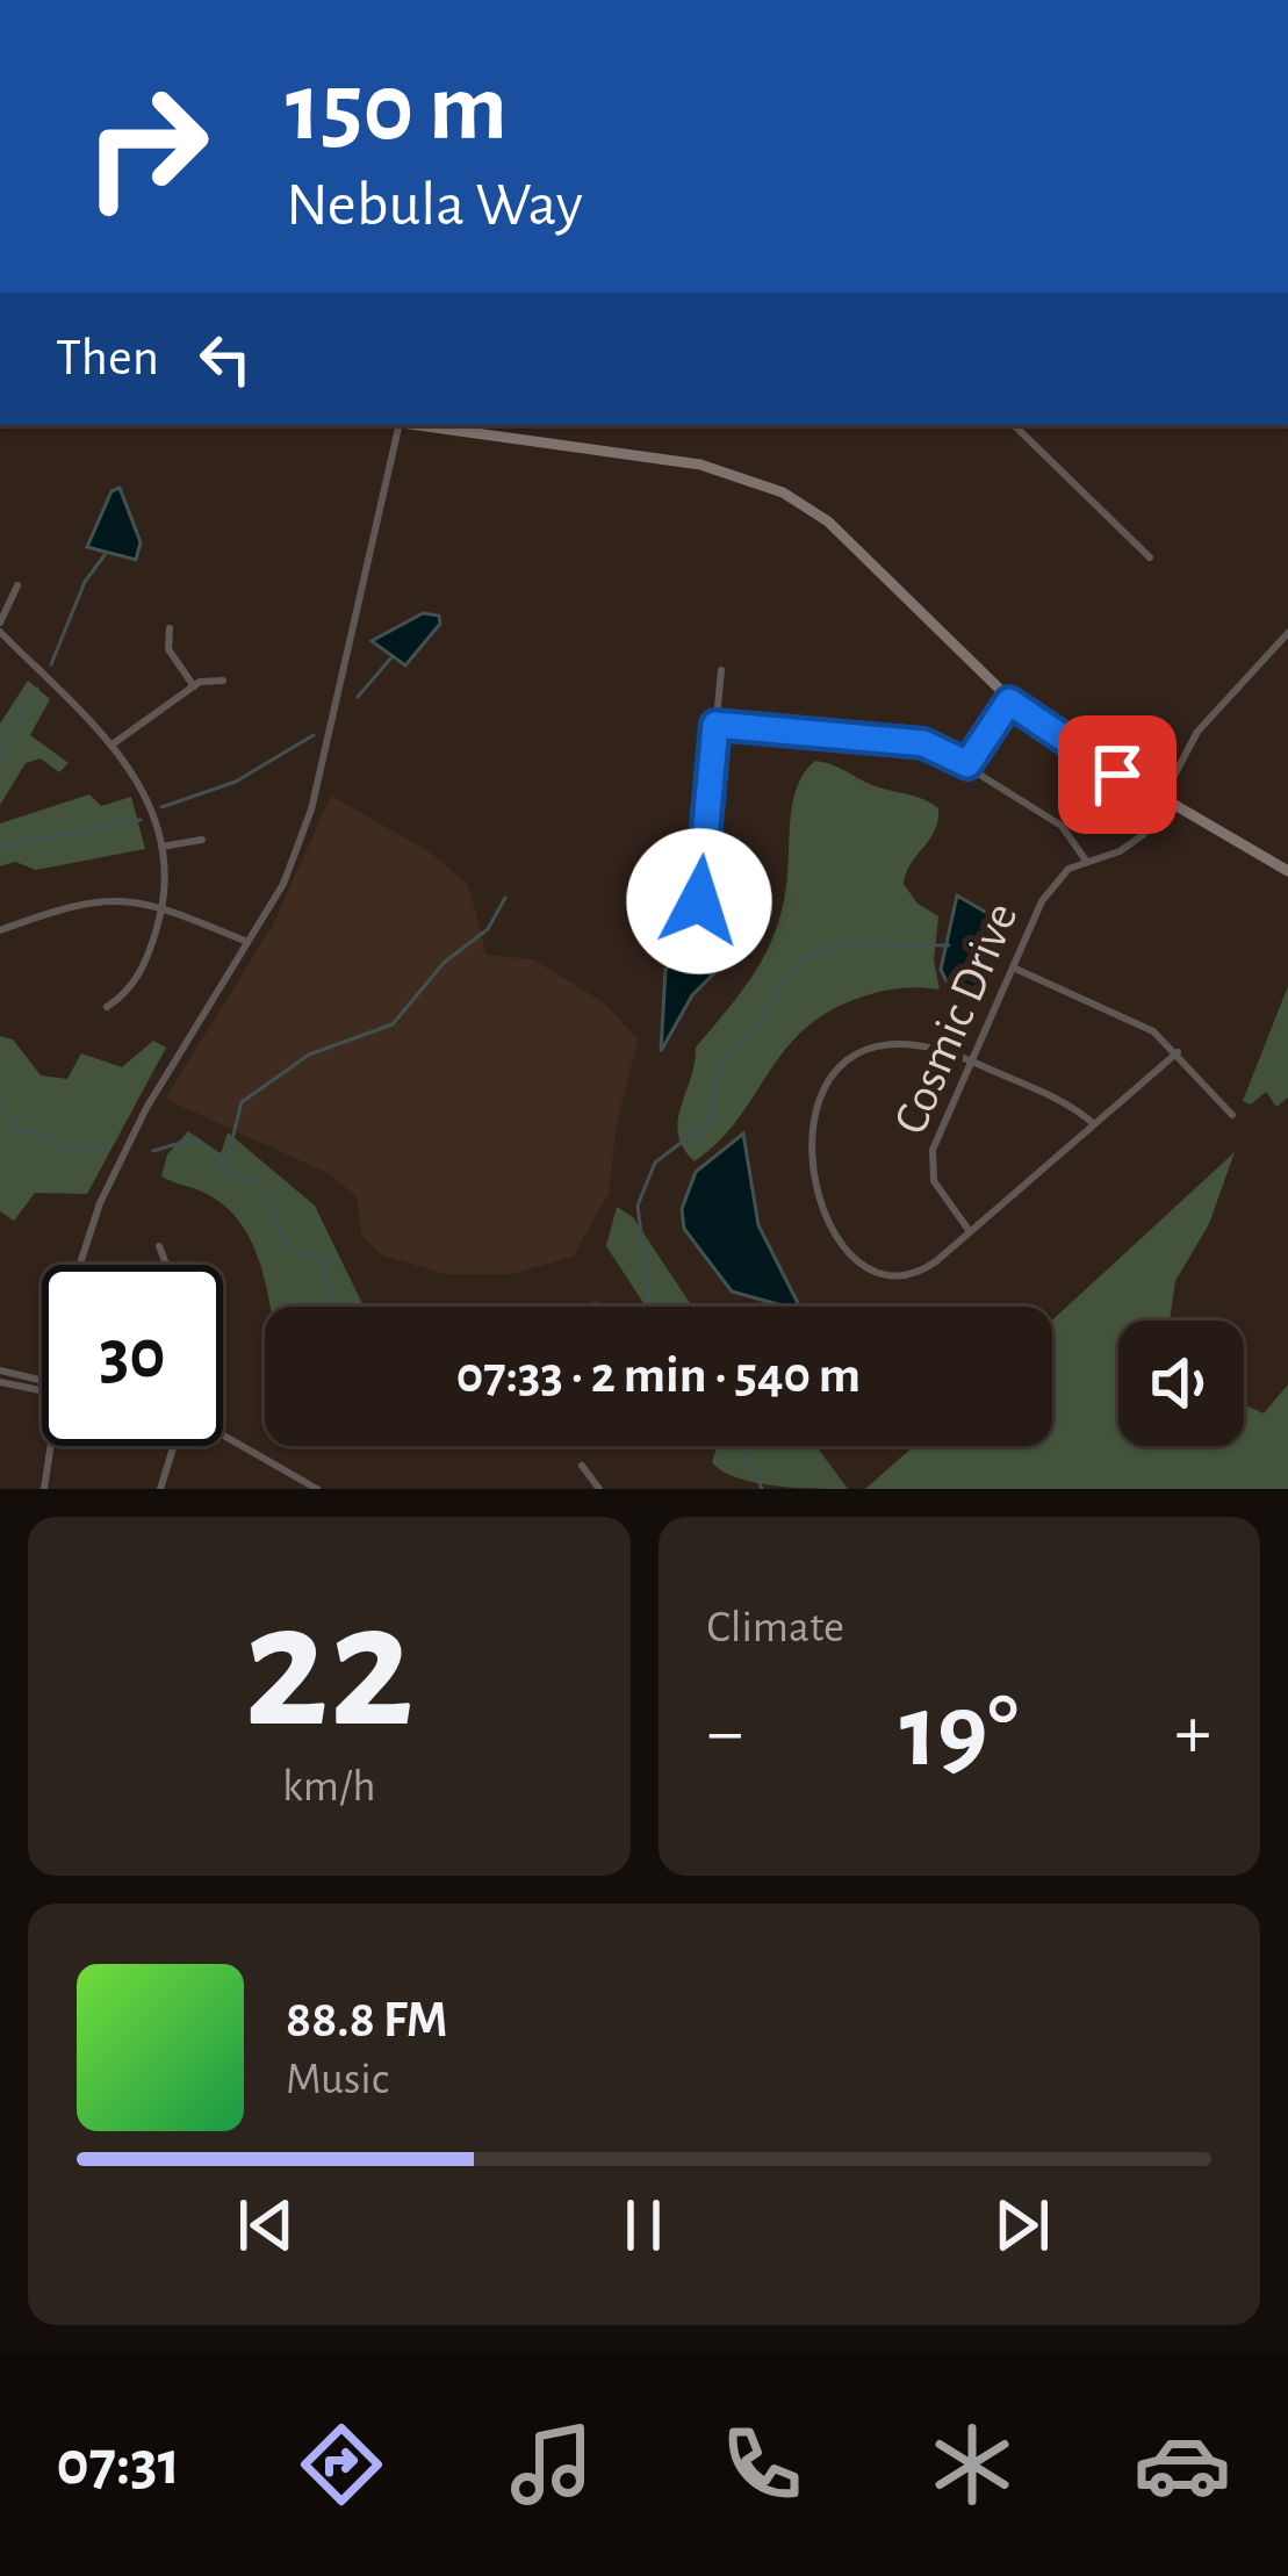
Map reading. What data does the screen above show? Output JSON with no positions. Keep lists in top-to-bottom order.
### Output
{
  "streets": {
    "street": ["Cosmic Drive"]
  },
  "page": {
    "turn": ["150 m", "Nebula Way"],
    "then": "Then",
    "limit": "30",
    "trip": "07:33 · 2 min · 540 m",
    "tile": [
      ["22", "km/h"],
      "Climate"
    ],
    "heat": ["−", "19°", "+"],
    "song": ["88.8 FM", "Music"],
    "tabs": "07:31"
  }
}
